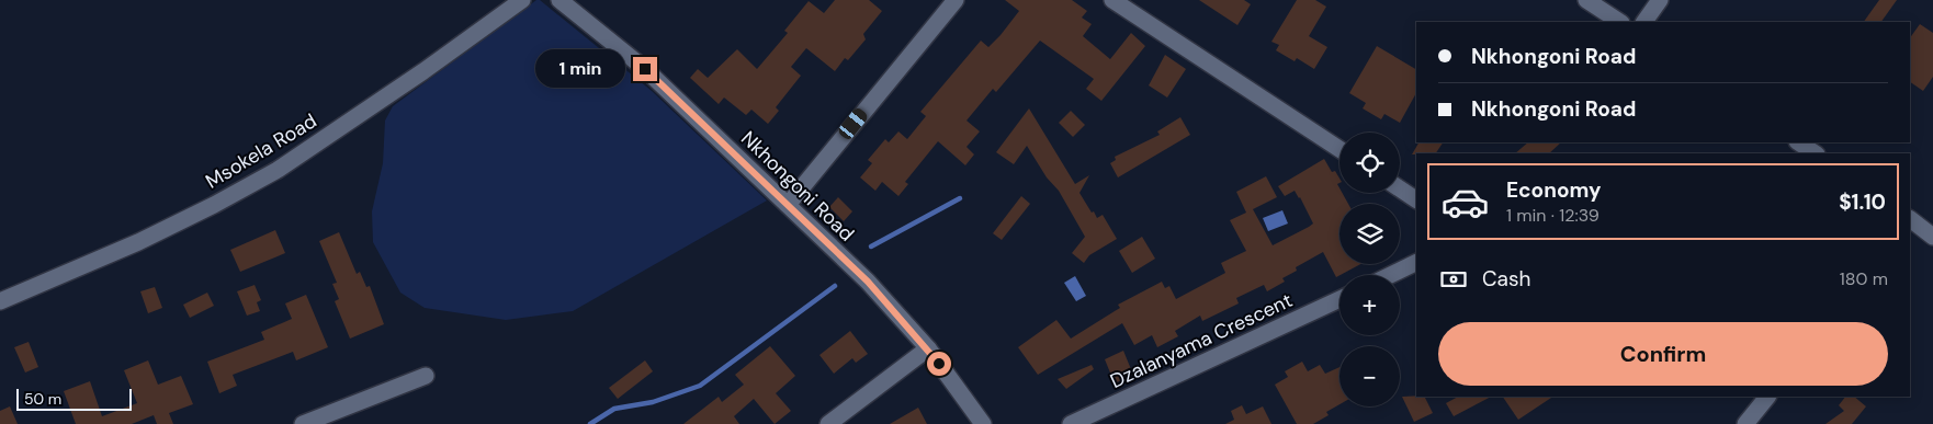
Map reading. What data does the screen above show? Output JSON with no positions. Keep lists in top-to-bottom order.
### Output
{
  "streets": {
    "street": ["Msokela Road", "Nkhongoni Road", "Dzalanyama Crescent"]
  },
  "scale_bar": "50 m",
  "page": {
    "banner": ["Nkhongoni Road", "Nkhongoni Road"],
    "bubble": "1 min",
    "map_buttons": ["+", "−"],
    "list": [
      {
        "name": "Economy",
        "note": "1 min · 12:39",
        "value": "$1.10"
      }
    ],
    "pay": ["Cash", "180 m"],
    "buttons": "Confirm",
    "scale": "50 m"
  }
}
